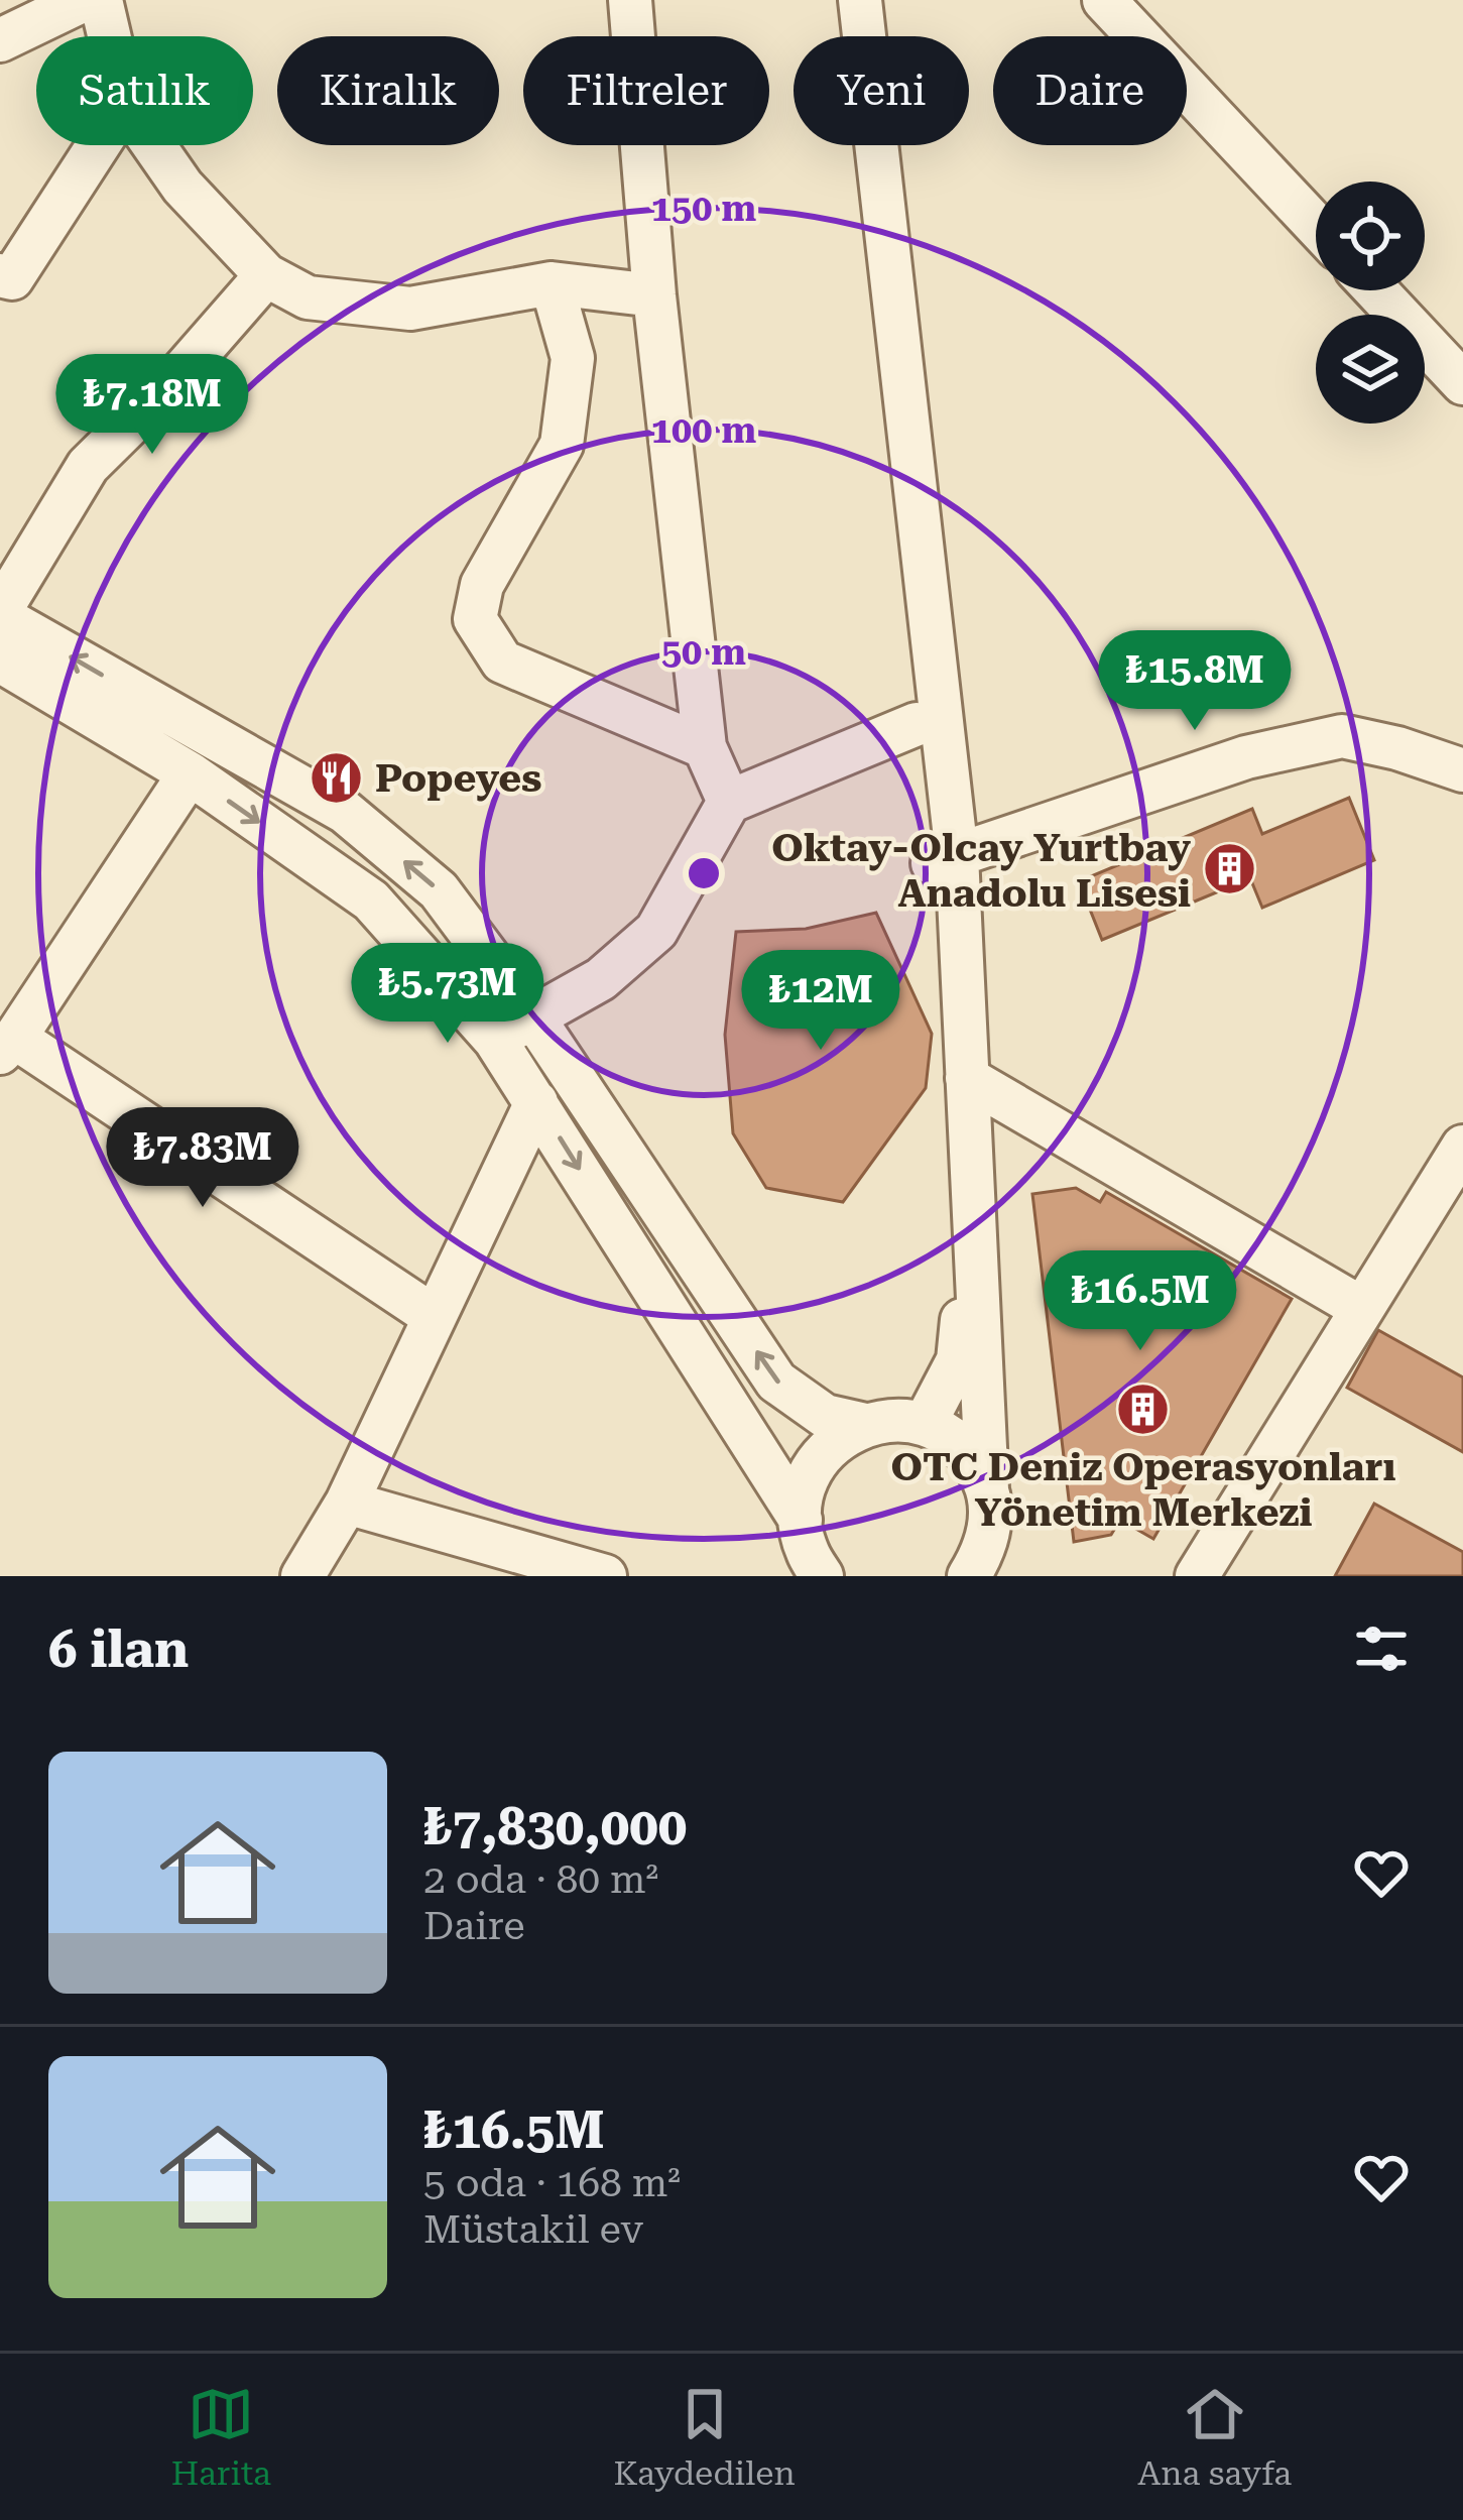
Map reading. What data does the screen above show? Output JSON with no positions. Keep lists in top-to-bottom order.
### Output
{
  "places": {
    "restaurant": ["Popeyes"],
    "building": ["Oktay-Olcay Yurtbay Anadolu Lisesi", "OTC Deniz Operasyonları Yönetim Merkezi"]
  },
  "page": {
    "chip": [
      "Satılık",
      "Kiralık",
      "Filtreler",
      "Yeni",
      "Daire"
    ],
    "price": [
      "₺7.18M",
      "₺15.8M",
      "₺5.73M",
      "₺12M",
      "₺7.83M",
      "₺16.5M"
    ],
    "heading": "6 ilan",
    "list": [
      {
        "name": "₺7,830,000",
        "note": "2 oda · 80 m² · Daire"
      },
      {
        "name": "₺16.5M",
        "note": "5 oda · 168 m² · Müstakil ev"
      }
    ],
    "tabs": ["Harita", "Kaydedilen", "Ana sayfa"]
  },
  "rings": ["150 m", "100 m", "50 m"]
}
